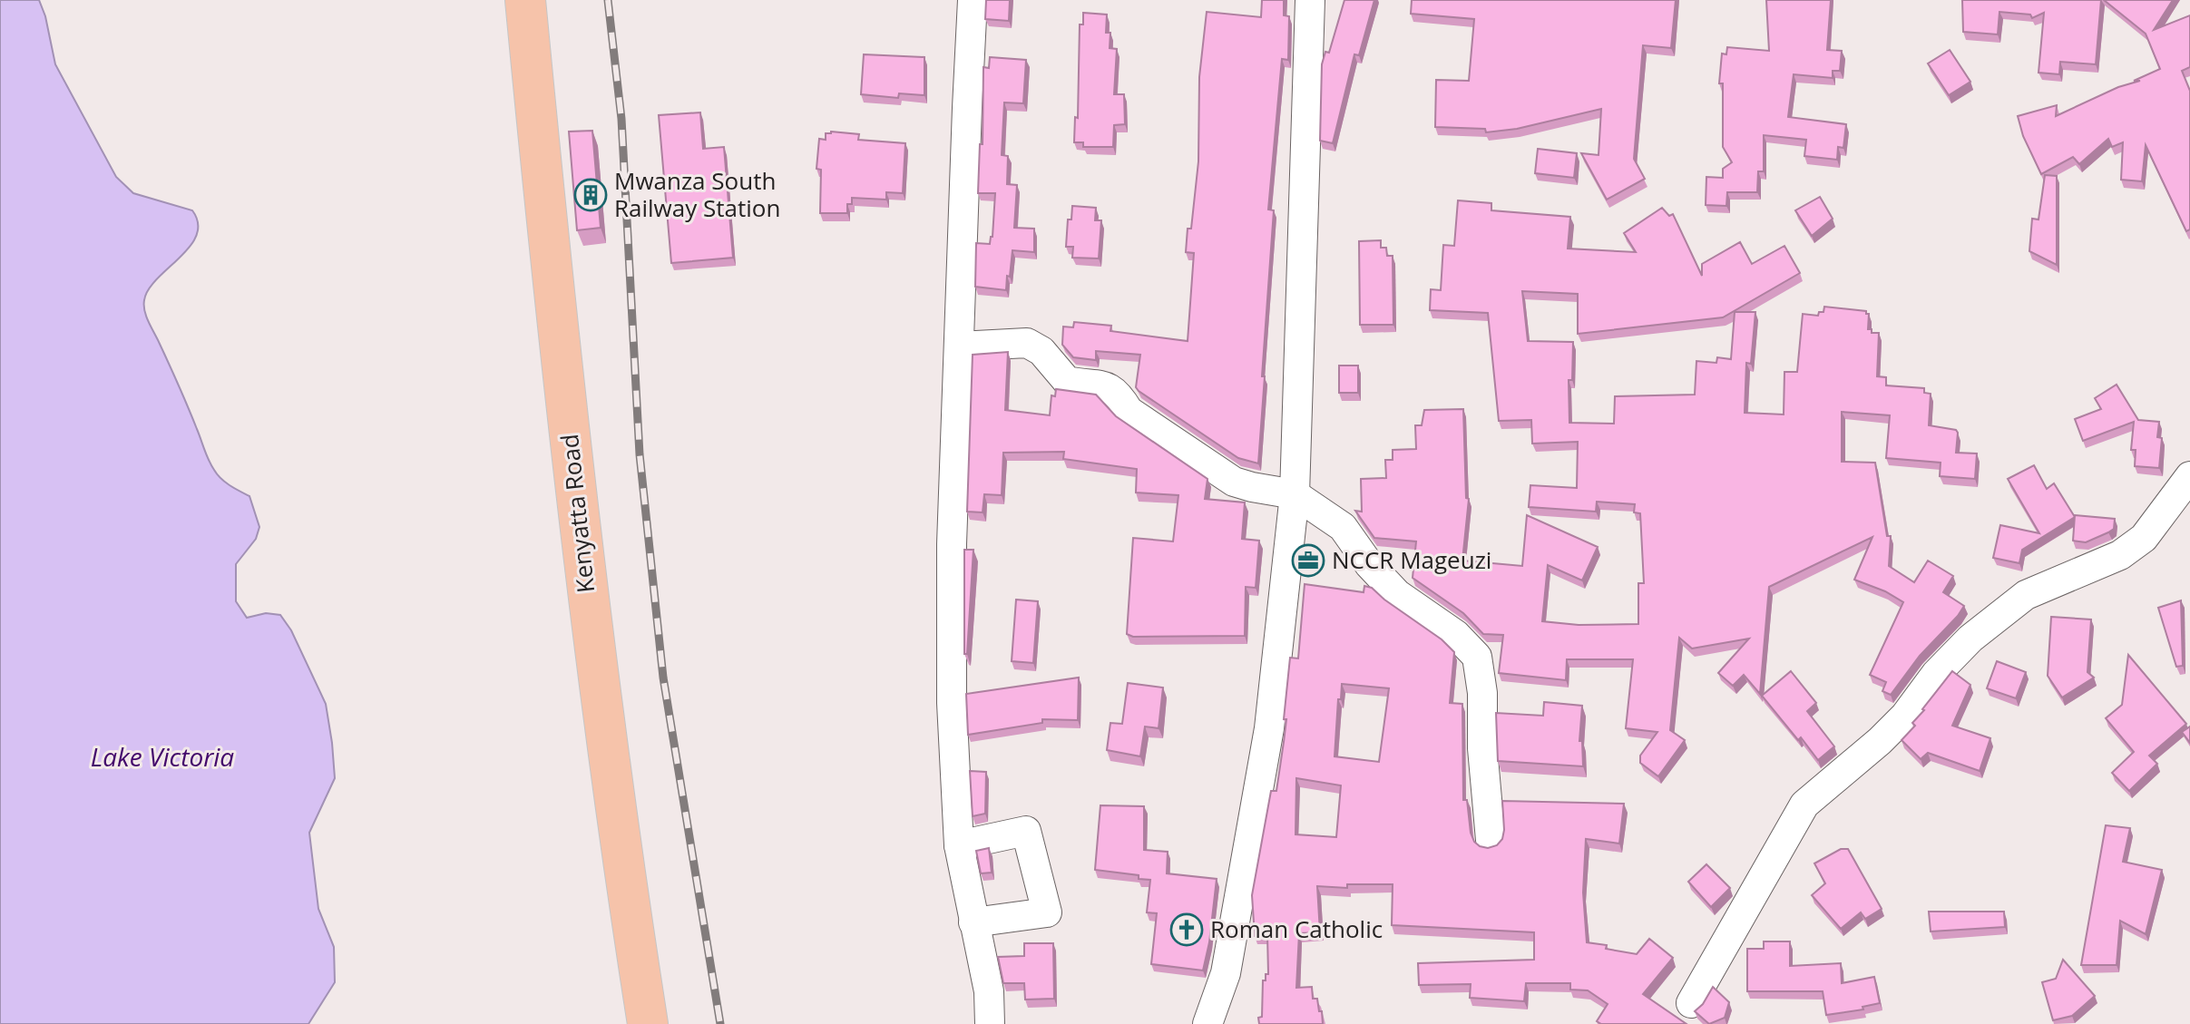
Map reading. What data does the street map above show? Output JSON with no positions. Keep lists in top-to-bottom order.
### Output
{
  "streets": {
    "highway": ["Kenyatta Road"]
  },
  "water": ["Lake Victoria"],
  "places": {
    "building": ["Mwanza South Railway Station"],
    "office": ["NCCR Mageuzi"],
    "church": ["Roman Catholic"]
  }
}
